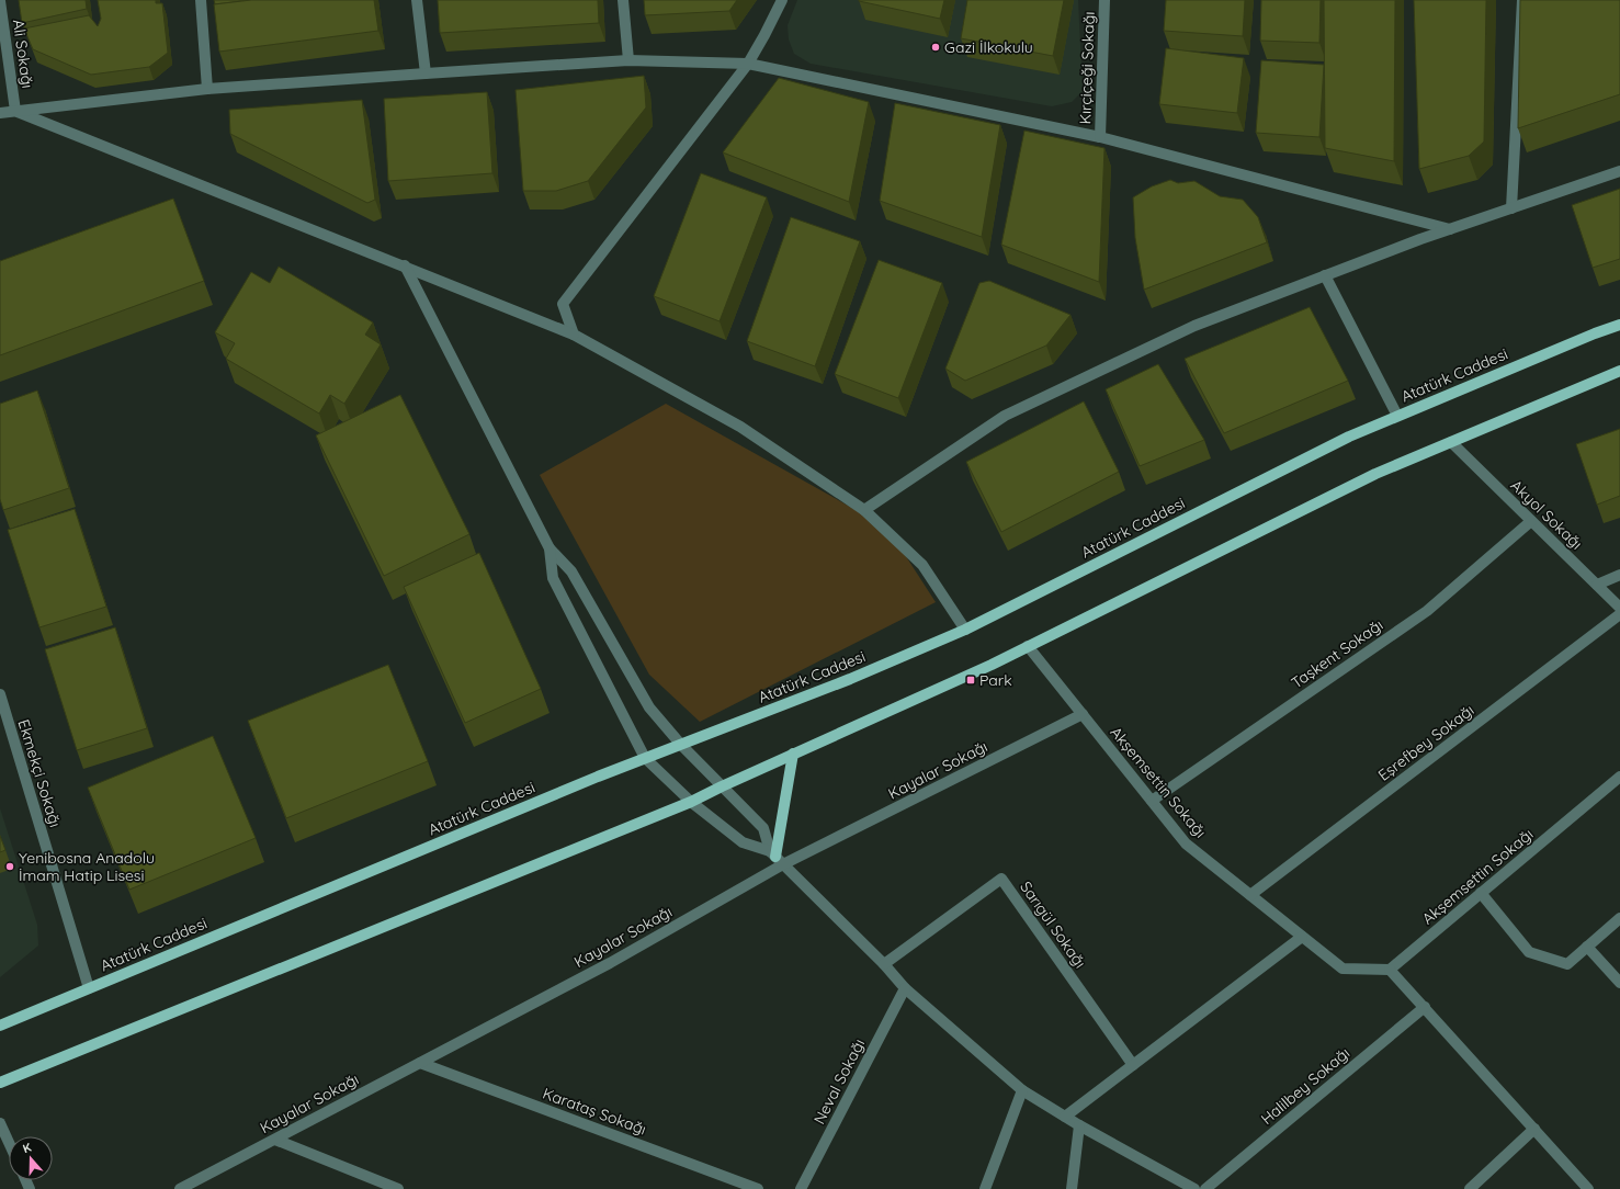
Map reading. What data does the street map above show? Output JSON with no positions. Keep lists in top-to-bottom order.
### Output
{
  "streets": {
    "main road": ["Atatürk Caddesi"],
    "street": [
      "Ali Sokağı",
      "Kırçiçeği Sokağı",
      "Akyol Sokağı",
      "Taşkent Sokağı",
      "Eşrefbey Sokağı",
      "Kayalar Sokağı",
      "Ekmekçi Sokağı",
      "Akşemsettin Sokağı",
      "Sarıgül Sokağı",
      "Neval Sokağı",
      "Halilbey Sokağı",
      "Karataş Sokağı"
    ]
  },
  "crossings": [
    ["Atatürk Caddesi", "Ekmekçi Sokağı"],
    ["Akyol Sokağı", "Taşkent Sokağı"],
    ["Taşkent Sokağı", "Akşemsettin Sokağı"],
    ["Eşrefbey Sokağı", "Akşemsettin Sokağı"],
    ["Kayalar Sokağı", "Akşemsettin Sokağı"],
    ["Kayalar Sokağı", "Karataş Sokağı"]
  ],
  "places": {
    "other": ["Gazi İlkokulu", "Yenibosna Anadolu İmam Hatip Lisesi"],
    "transit": ["Park"]
  },
  "north": "top"
}
